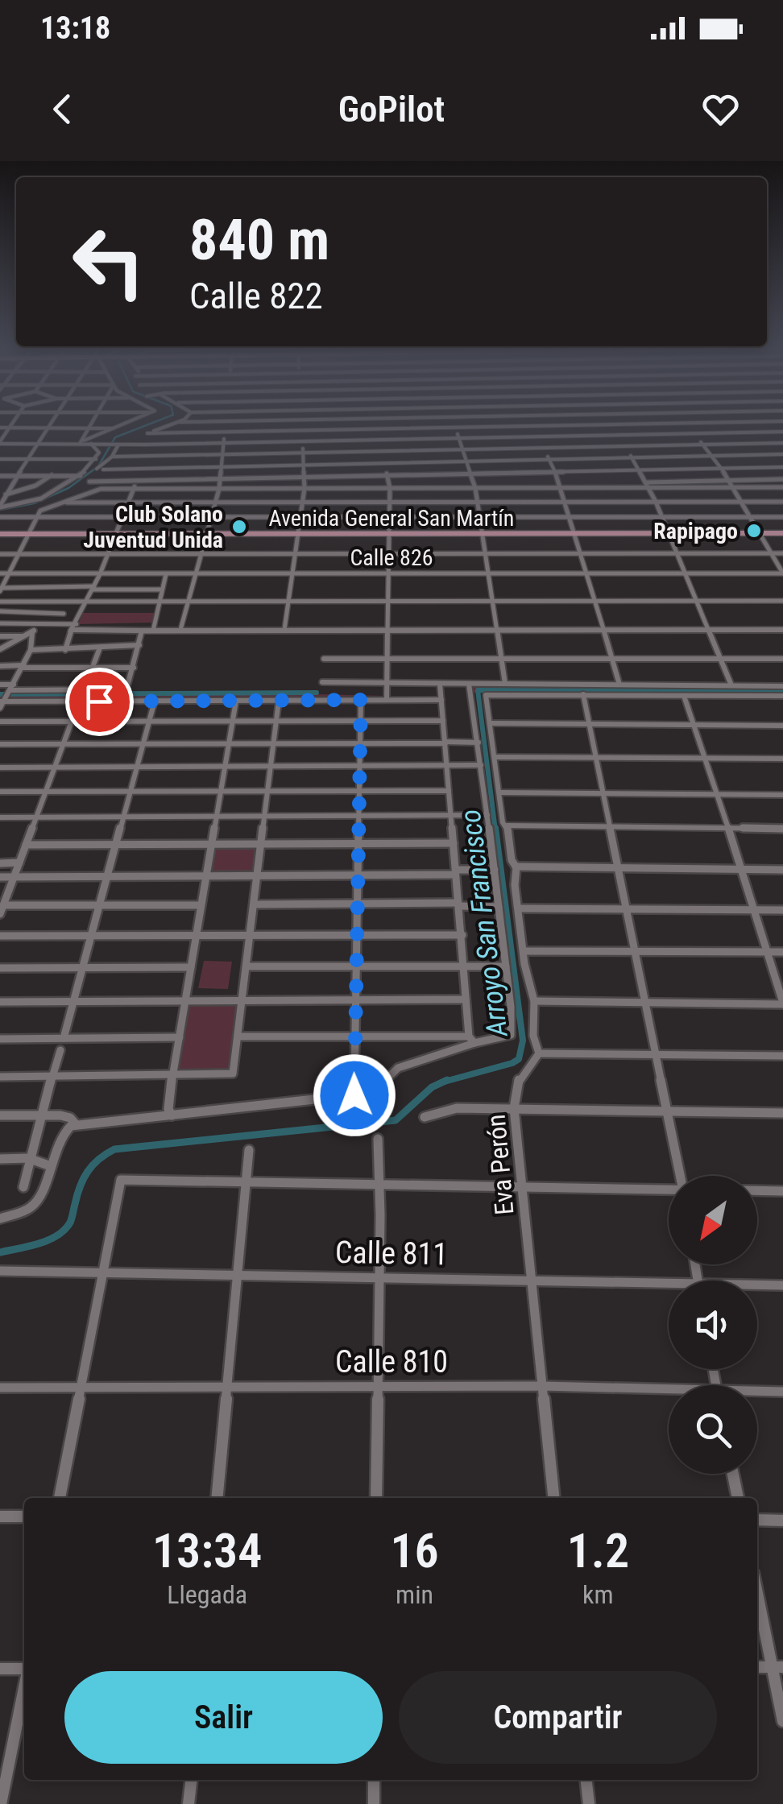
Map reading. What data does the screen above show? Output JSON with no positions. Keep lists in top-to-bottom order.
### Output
{
  "streets": {
    "main road": ["Avenida General San Martín"],
    "street": [
      "Calle 826",
      "Eva Perón",
      "Calle 811",
      "Calle 810"
    ]
  },
  "crossings": [
    ["Eva Perón", "Calle 811"],
    ["Eva Perón", "Calle 810"]
  ],
  "water": ["Arroyo San Francisco"],
  "places": ["Club Solano Juventud Unida", "Rapipago"],
  "north": "bottom left",
  "page": {
    "status": "13:18",
    "header": "GoPilot",
    "turn": ["840 m", "Calle 822"],
    "eta": [
      "13:34",
      "Llegada",
      "16",
      "min",
      "1.2",
      "km"
    ],
    "buttons": ["Salir", "Compartir"]
  }
}
